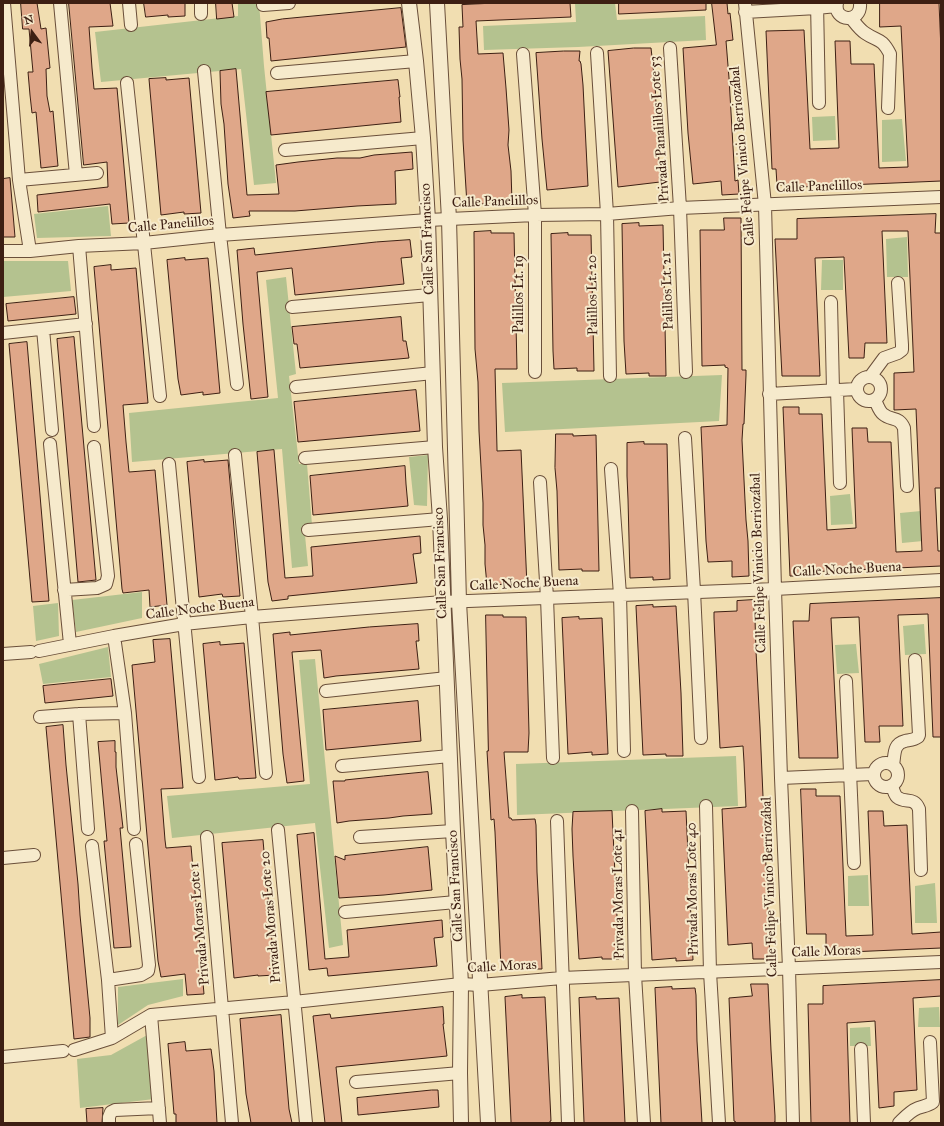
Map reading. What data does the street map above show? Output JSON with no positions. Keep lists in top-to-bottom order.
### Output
{
  "streets": {
    "street": [
      "Privada Panalillos Lote 53",
      "Calle Felipe Vinicio Berriozábal",
      "Calle Panelillos",
      "Calle San Francisco",
      "Palillos Lt. 21",
      "Palillos Lt. 19",
      "Palillos Lt. 20",
      "Calle Noche Buena",
      "Privada Moras Lote 40",
      "Privada Moras Lote 41",
      "Privada Moras Lote 20",
      "Privada Moras Lote 1",
      "Calle Moras"
    ]
  },
  "crossings": [
    ["Privada Panalillos Lote 53", "Calle Panelillos"],
    ["Privada Panalillos Lote 53", "Palillos Lt. 21"],
    ["Calle Felipe Vinicio Berriozábal", "Calle Panelillos"],
    ["Calle Felipe Vinicio Berriozábal", "Calle Noche Buena"],
    ["Calle Felipe Vinicio Berriozábal", "Calle Moras"],
    ["Calle Panelillos", "Calle San Francisco"],
    ["Calle Panelillos", "Palillos Lt. 21"],
    ["Calle Panelillos", "Palillos Lt. 19"],
    ["Calle Panelillos", "Palillos Lt. 20"],
    ["Calle San Francisco", "Calle Noche Buena"],
    ["Calle San Francisco", "Calle Moras"],
    ["Privada Moras Lote 40", "Calle Moras"],
    ["Privada Moras Lote 41", "Calle Moras"],
    ["Privada Moras Lote 20", "Calle Moras"],
    ["Privada Moras Lote 1", "Calle Moras"]
  ],
  "north": "top"
}
